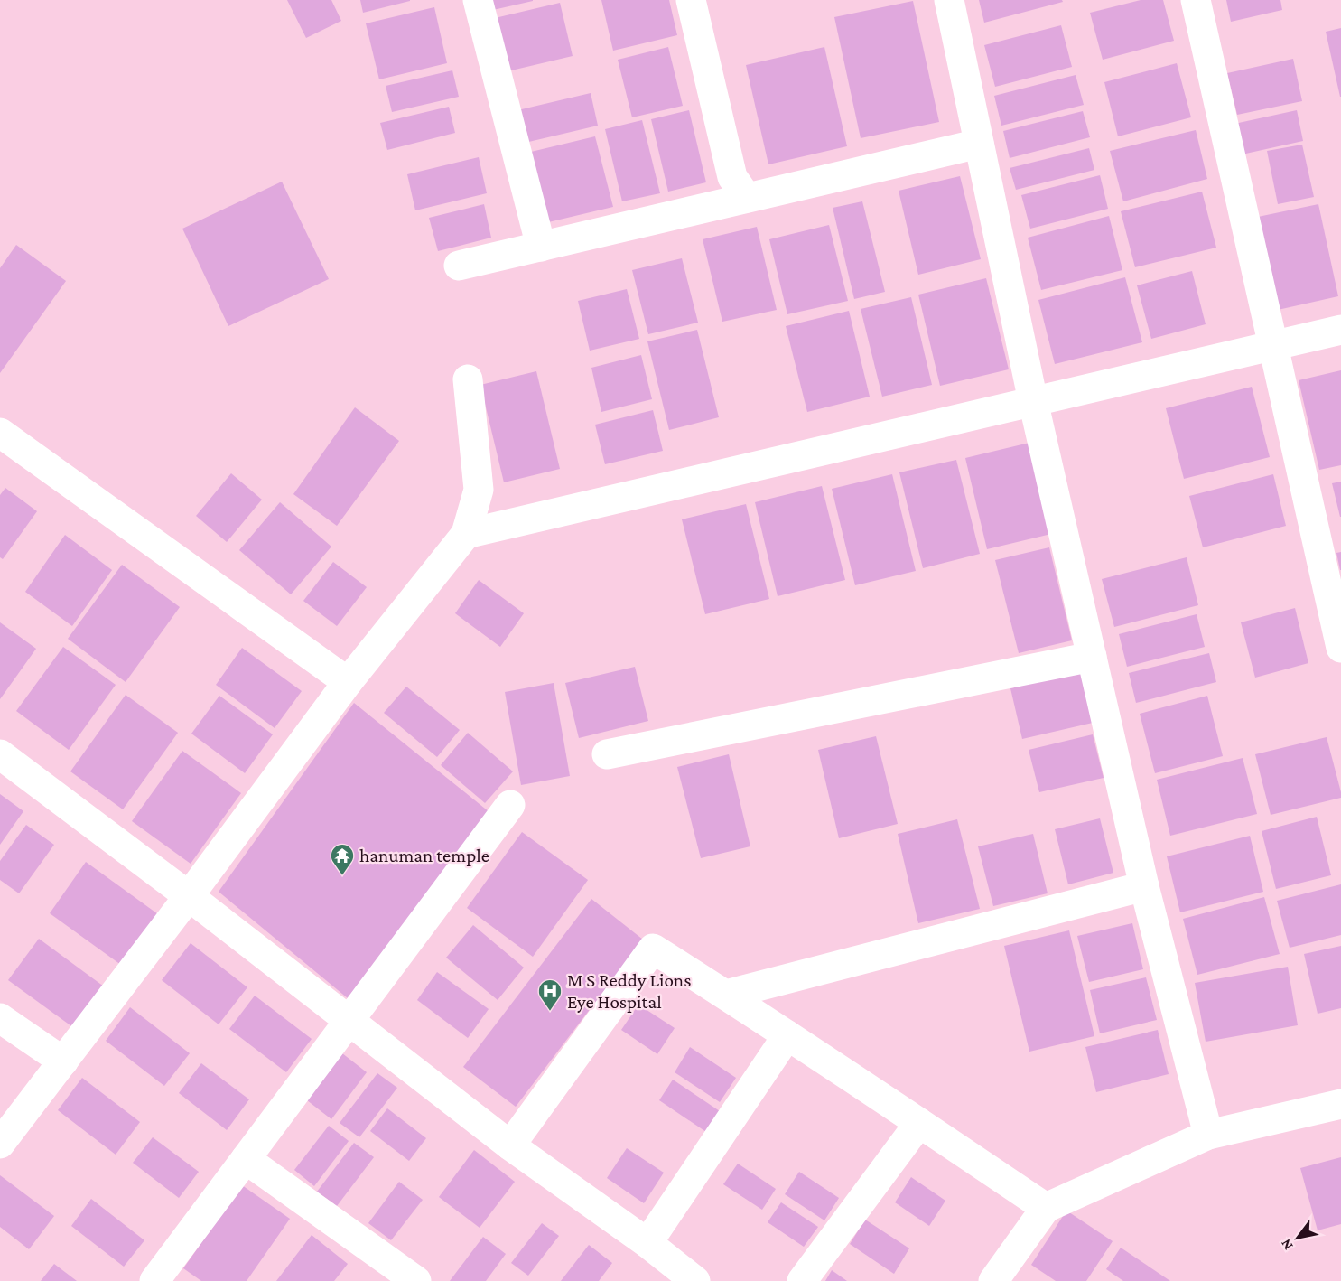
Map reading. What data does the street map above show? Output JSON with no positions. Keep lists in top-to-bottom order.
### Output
{
  "places": {
    "temple": ["hanuman temple"],
    "hospital": ["M S Reddy Lions Eye Hospital"]
  },
  "north": "bottom left"
}
